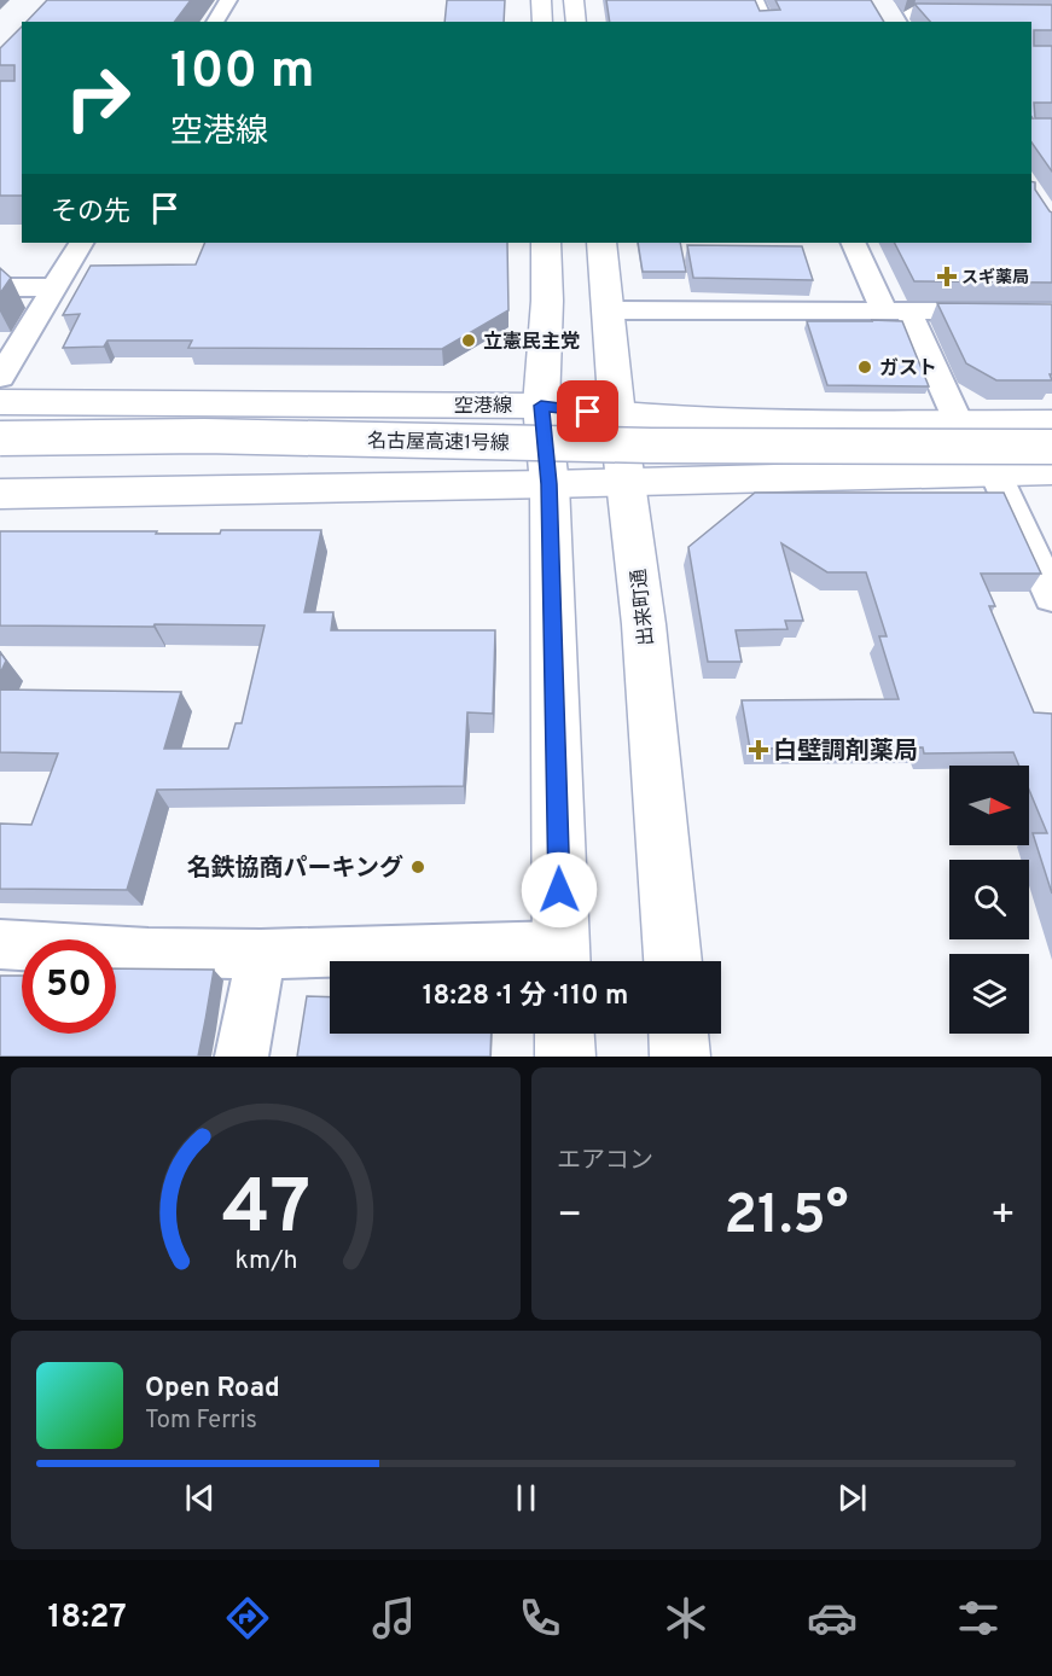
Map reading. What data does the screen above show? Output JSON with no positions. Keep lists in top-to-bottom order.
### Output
{
  "streets": {
    "main road": ["空港線", "名古屋高速1号線", "出来町通"]
  },
  "crossings": [
    ["空港線", "出来町通"]
  ],
  "places": {
    "health": ["スギ薬局", "白壁調剤薬局"],
    "other": ["立憲民主党", "ガスト", "名鉄協商パーキング"]
  },
  "north": "right",
  "page": {
    "turn": ["100 m", "空港線"],
    "then": "その先",
    "limit": "50",
    "trip": "18:28 · 1 分 · 110 m",
    "tile": "エアコン",
    "heat": ["−", "21.5°", "+"],
    "song": ["Open Road", "Tom Ferris"],
    "tabs": "18:27",
    "gauge": ["47", "km/h"]
  }
}
